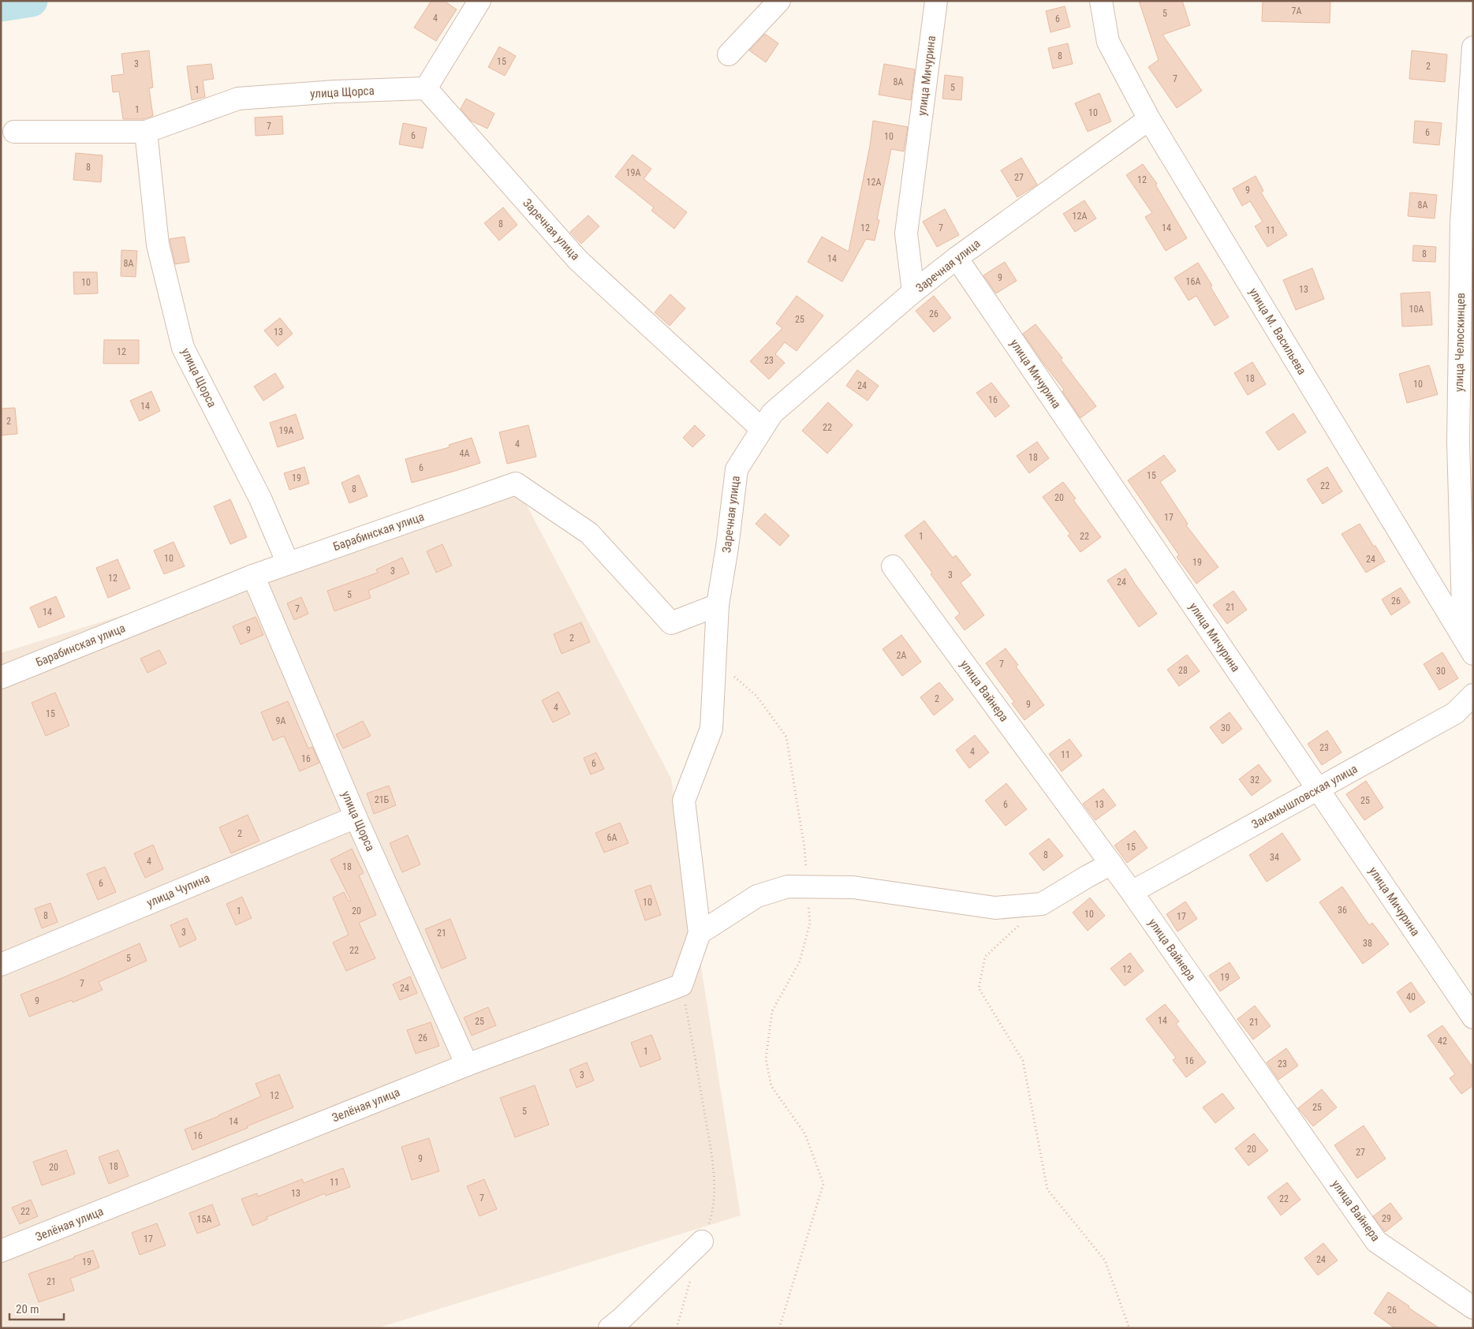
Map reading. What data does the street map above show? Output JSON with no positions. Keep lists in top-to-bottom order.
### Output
{
  "streets": {
    "street": [
      "улица Мичурина",
      "улица Щорса",
      "Заречная улица",
      "улица М. Васильева",
      "улица Челюскинцев",
      "Барабинская улица",
      "улица Вайнера",
      "Закамышловская улица",
      "улица Чупина",
      "Зелёная улица"
    ]
  },
  "crossings": [
    ["улица Мичурина", "Заречная улица"],
    ["улица Мичурина", "Закамышловская улица"],
    ["улица Щорса", "Заречная улица"],
    ["улица Щорса", "Барабинская улица"],
    ["улица Щорса", "улица Чупина"],
    ["улица Щорса", "Зелёная улица"],
    ["Заречная улица", "улица М. Васильева"],
    ["Заречная улица", "Барабинская улица"],
    ["улица М. Васильева", "улица Челюскинцев"],
    ["улица Вайнера", "Закамышловская улица"]
  ],
  "house_numbers": [
    "7А",
    "5",
    "4",
    "6",
    "8",
    "15",
    "3",
    "2",
    "7",
    "8А",
    "5",
    "1",
    "1",
    "10",
    "7",
    "6",
    "6",
    "10",
    "8",
    "19А",
    "27",
    "12",
    "12А",
    "9",
    "8А",
    "12А",
    "8",
    "12",
    "7",
    "14",
    "11",
    "8",
    "14",
    "8А",
    "9",
    "16А",
    "10",
    "13",
    "10А",
    "26",
    "25",
    "13",
    "12",
    "23",
    "18",
    "10",
    "24",
    "16",
    "14",
    "2",
    "22",
    "19А",
    "4",
    "4А",
    "18",
    "6",
    "15",
    "19",
    "22",
    "8",
    "20",
    "17",
    "1",
    "22",
    "10",
    "24",
    "19",
    "3",
    "3",
    "12",
    "24",
    "5",
    "26",
    "21",
    "7",
    "14",
    "9",
    "2",
    "2А",
    "7",
    "28",
    "30",
    "2",
    "9",
    "4",
    "15",
    "9А",
    "30",
    "23",
    "4",
    "11",
    "16",
    "6",
    "32",
    "21Б",
    "25",
    "6",
    "13",
    "2",
    "6А",
    "15",
    "8",
    "34",
    "4",
    "18",
    "6",
    "10",
    "36",
    "1",
    "20",
    "10",
    "8",
    "17",
    "3",
    "21",
    "38",
    "22",
    "5",
    "12",
    "19",
    "7",
    "24",
    "40",
    "9",
    "14",
    "25",
    "21",
    "26",
    "42",
    "1",
    "16",
    "23",
    "3",
    "12",
    "25",
    "5",
    "14",
    "16",
    "20",
    "27",
    "9",
    "18",
    "20",
    "11",
    "13",
    "7",
    "22",
    "22",
    "29",
    "15А",
    "17",
    "24",
    "19",
    "21",
    "26"
  ],
  "scale_bar": "20 m"
}
